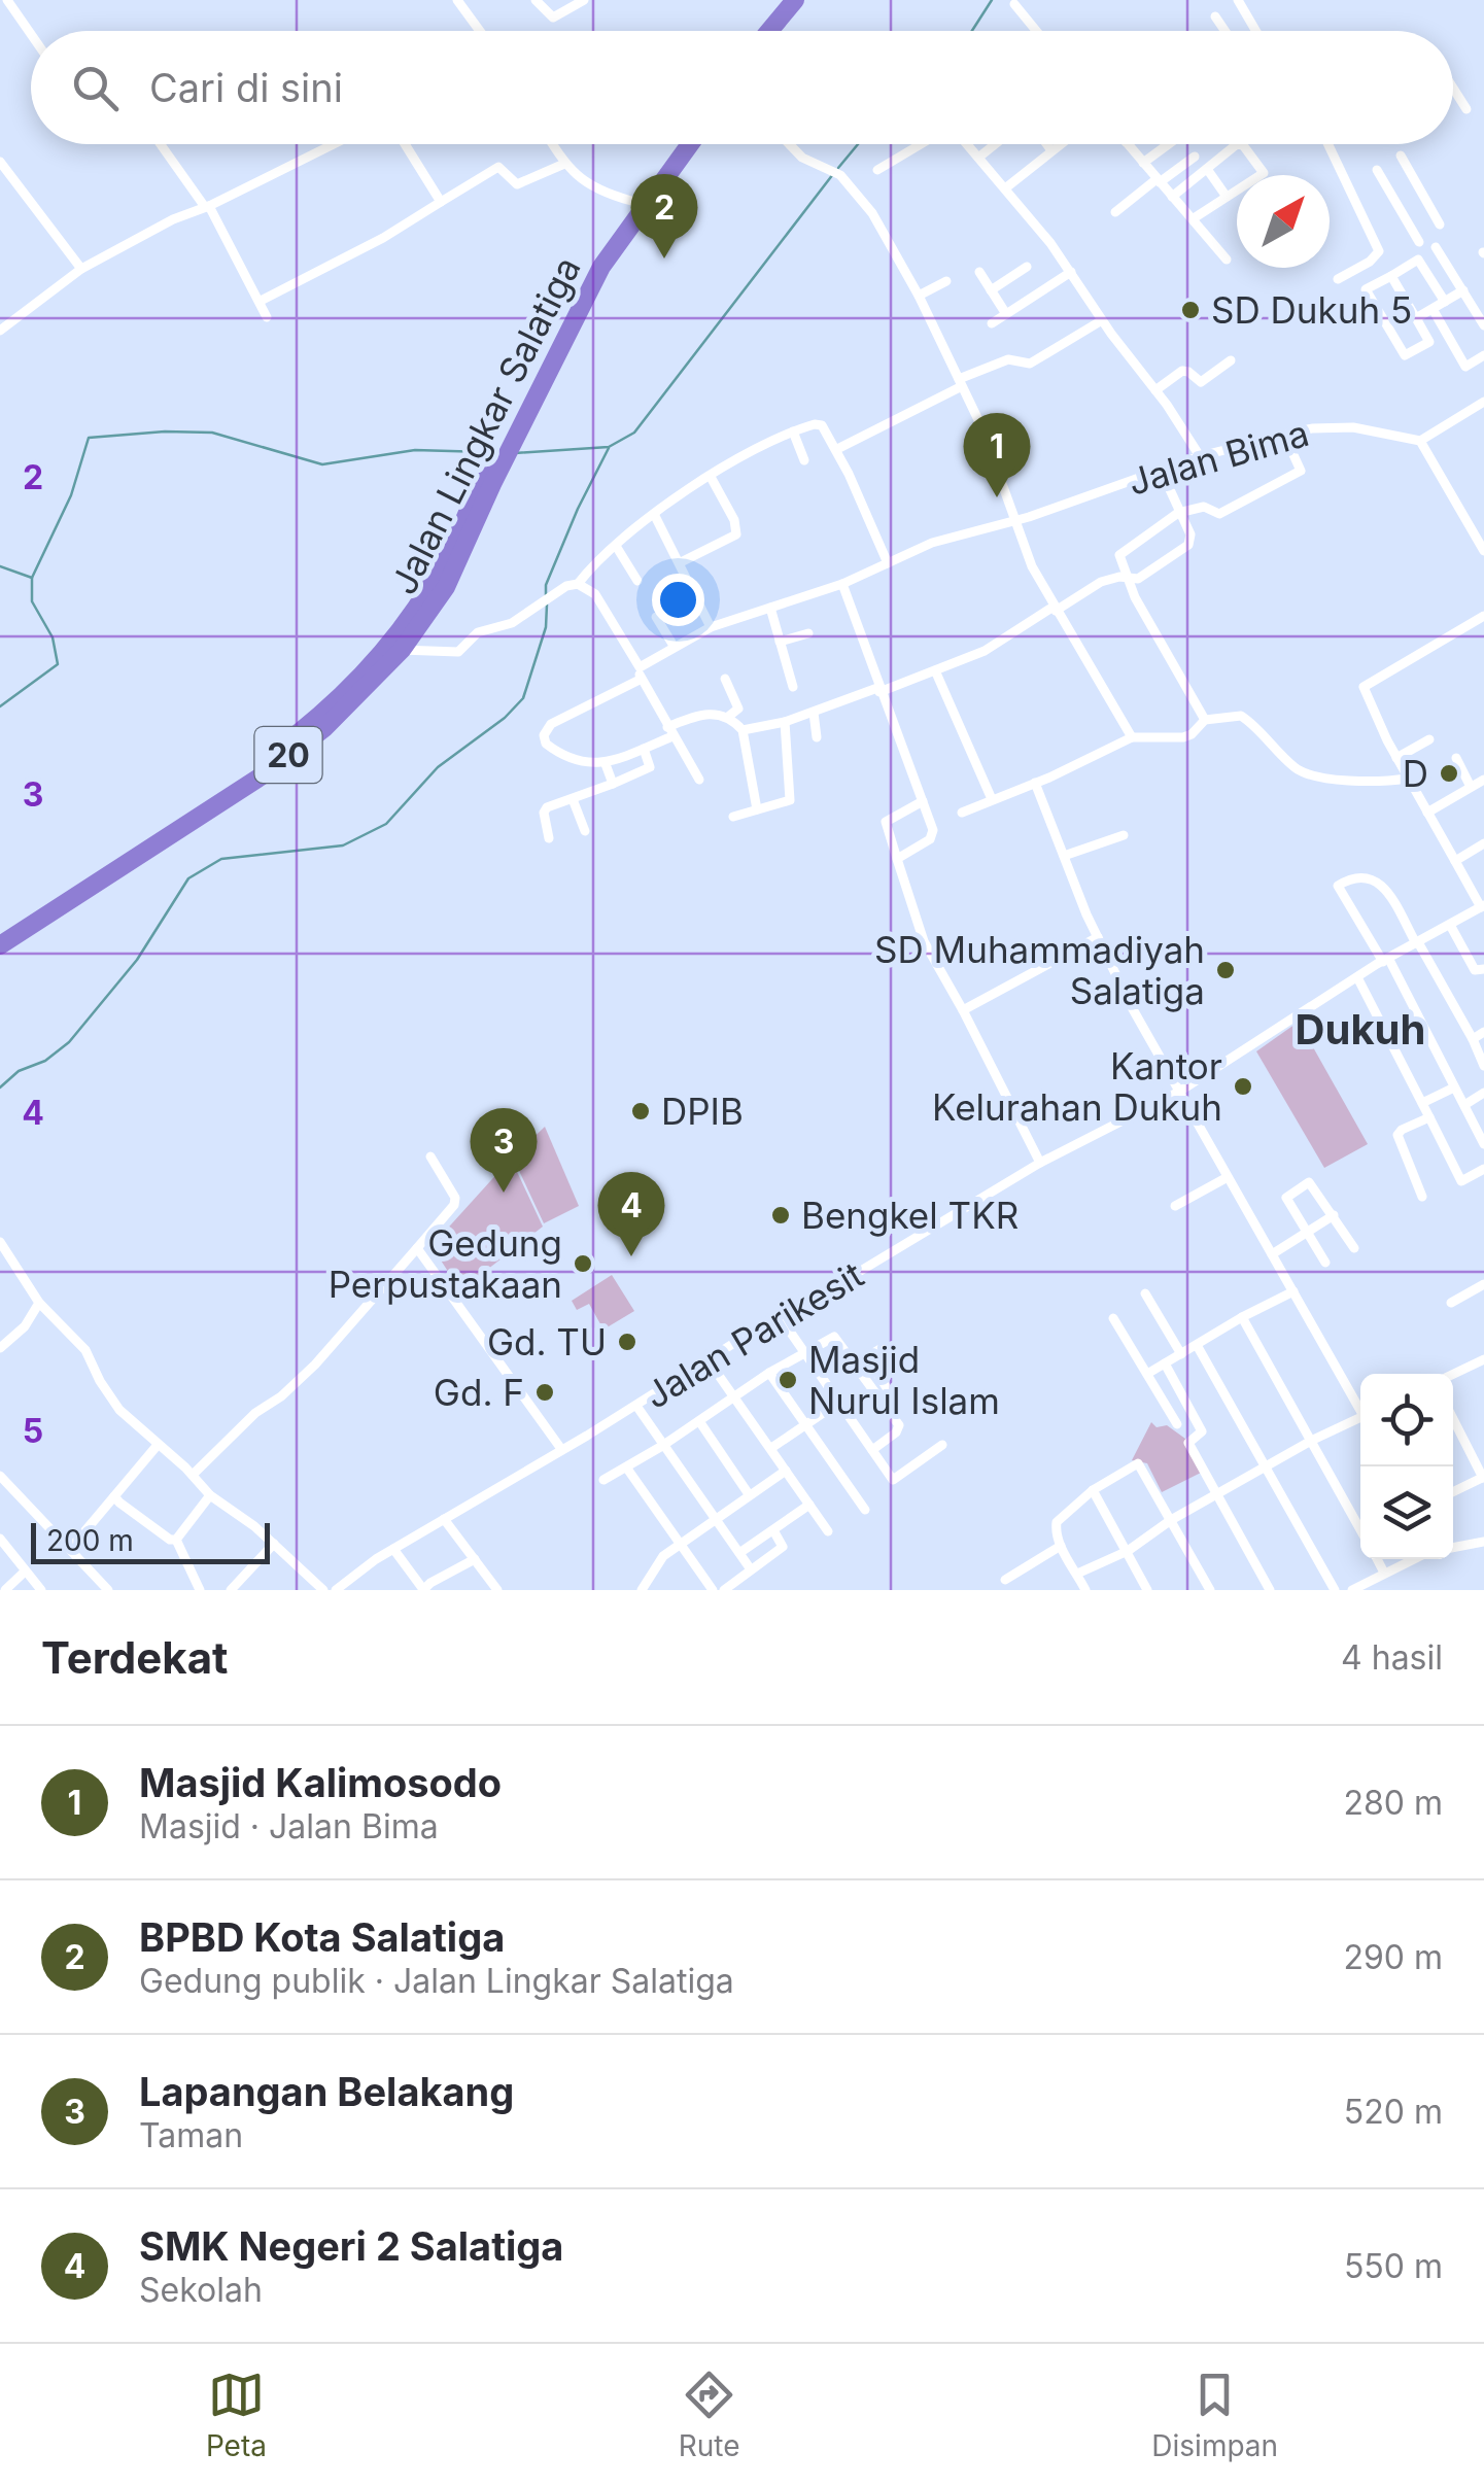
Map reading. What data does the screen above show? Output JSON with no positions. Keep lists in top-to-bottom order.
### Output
{
  "streets": {
    "highway": ["Jalan Lingkar Salatiga", "20"],
    "street": ["Jalan Bima", "Jalan Parikesit"]
  },
  "districts": ["Dukuh"],
  "places": [
    "SD Dukuh 5",
    "D",
    "SD Muhammadiyah Salatiga",
    "Kantor Kelurahan Dukuh",
    "DPIB",
    "Bengkel TKR",
    "Gedung Perpustakaan",
    "Gd. TU",
    "Masjid Nurul Islam",
    "Gd. F"
  ],
  "scale_bar": "200 m",
  "north": "top right",
  "page": {
    "search": "Cari di sini",
    "pins": [
      "2",
      "1",
      "3",
      "4"
    ],
    "scale": "200 m",
    "heading": ["Terdekat", "4 hasil"],
    "list": [
      {
        "mark": "1",
        "name": "Masjid Kalimosodo",
        "note": "Masjid · Jalan Bima",
        "value": "280 m"
      },
      {
        "mark": "2",
        "name": "BPBD Kota Salatiga",
        "note": "Gedung publik · Jalan Lingkar Salatiga",
        "value": "290 m"
      },
      {
        "mark": "3",
        "name": "Lapangan Belakang",
        "note": "Taman",
        "value": "520 m"
      },
      {
        "mark": "4",
        "name": "SMK Negeri 2 Salatiga",
        "note": "Sekolah",
        "value": "550 m"
      }
    ],
    "nav": ["Peta", "Rute", "Disimpan"]
  },
  "grid": {
    "rows": [
      "2",
      "3",
      "4",
      "5"
    ]
  }
}
